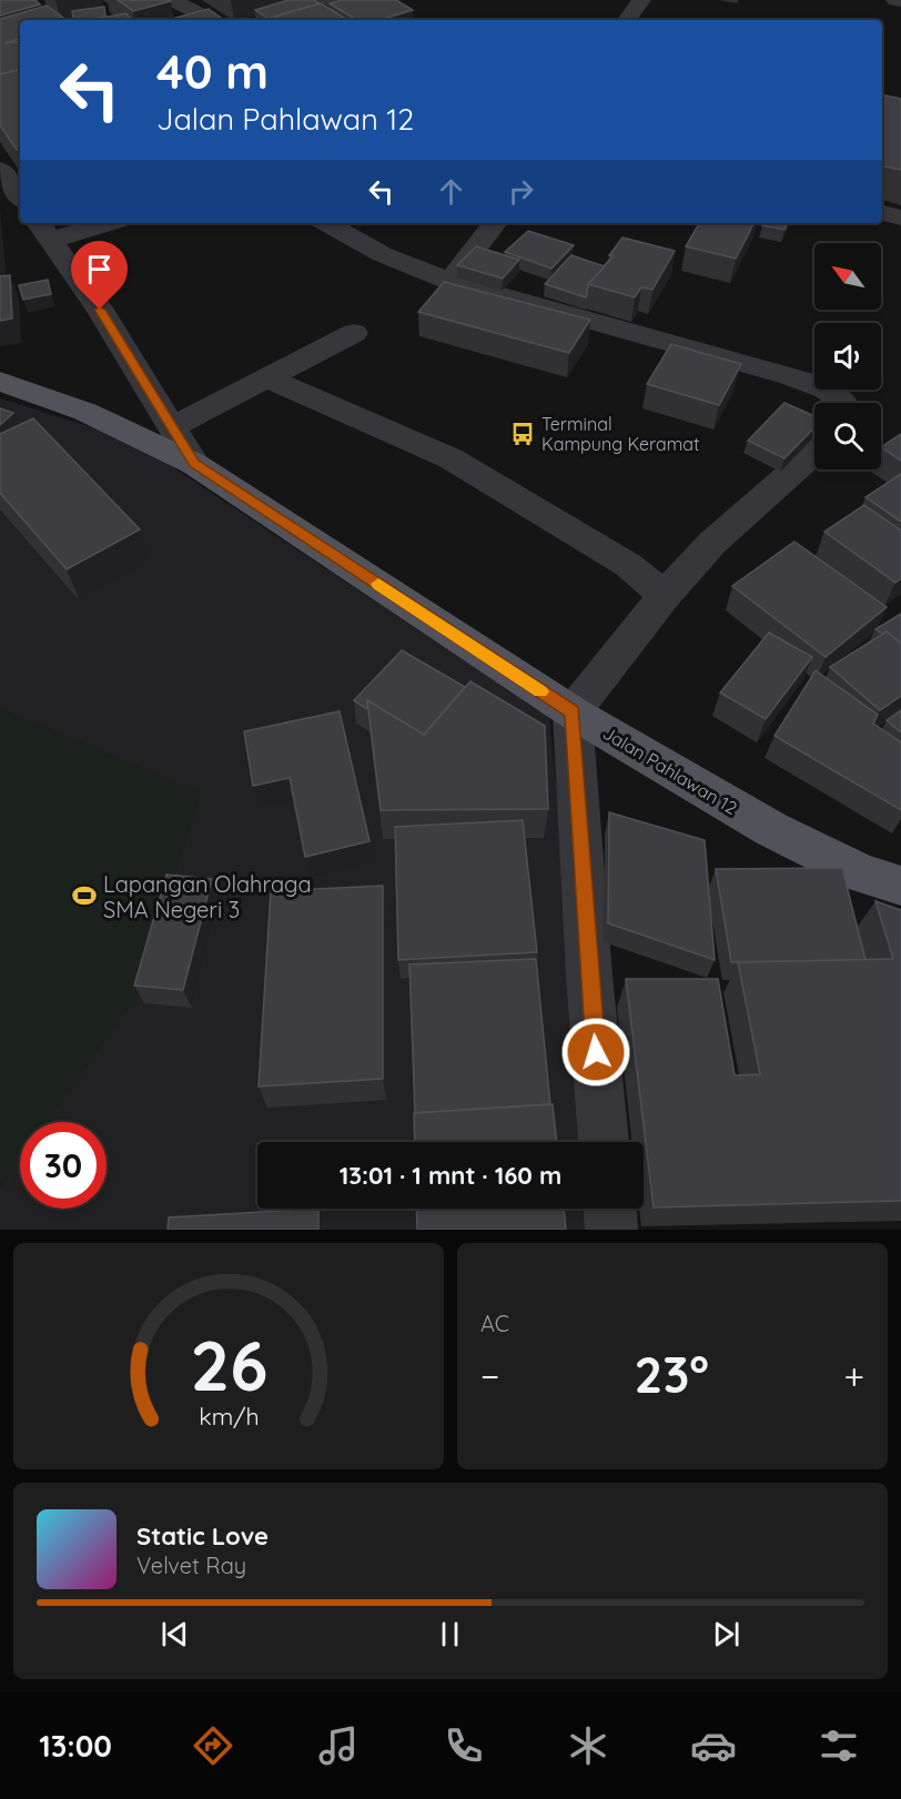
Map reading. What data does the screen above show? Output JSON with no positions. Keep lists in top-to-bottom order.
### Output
{
  "streets": {
    "main road": ["Jalan Pahlawan 12"]
  },
  "places": {
    "bus stop": ["Terminal Kampung Keramat"],
    "sports": ["Lapangan Olahraga SMA Negeri 3"]
  },
  "north": "top left",
  "page": {
    "turn": ["40 m", "Jalan Pahlawan 12"],
    "limit": "30",
    "trip": "13:01 · 1 mnt · 160 m",
    "tile": "AC",
    "heat": ["−", "23°", "+"],
    "song": ["Static Love", "Velvet Ray"],
    "tabs": "13:00",
    "gauge": ["26", "km/h"]
  }
}
